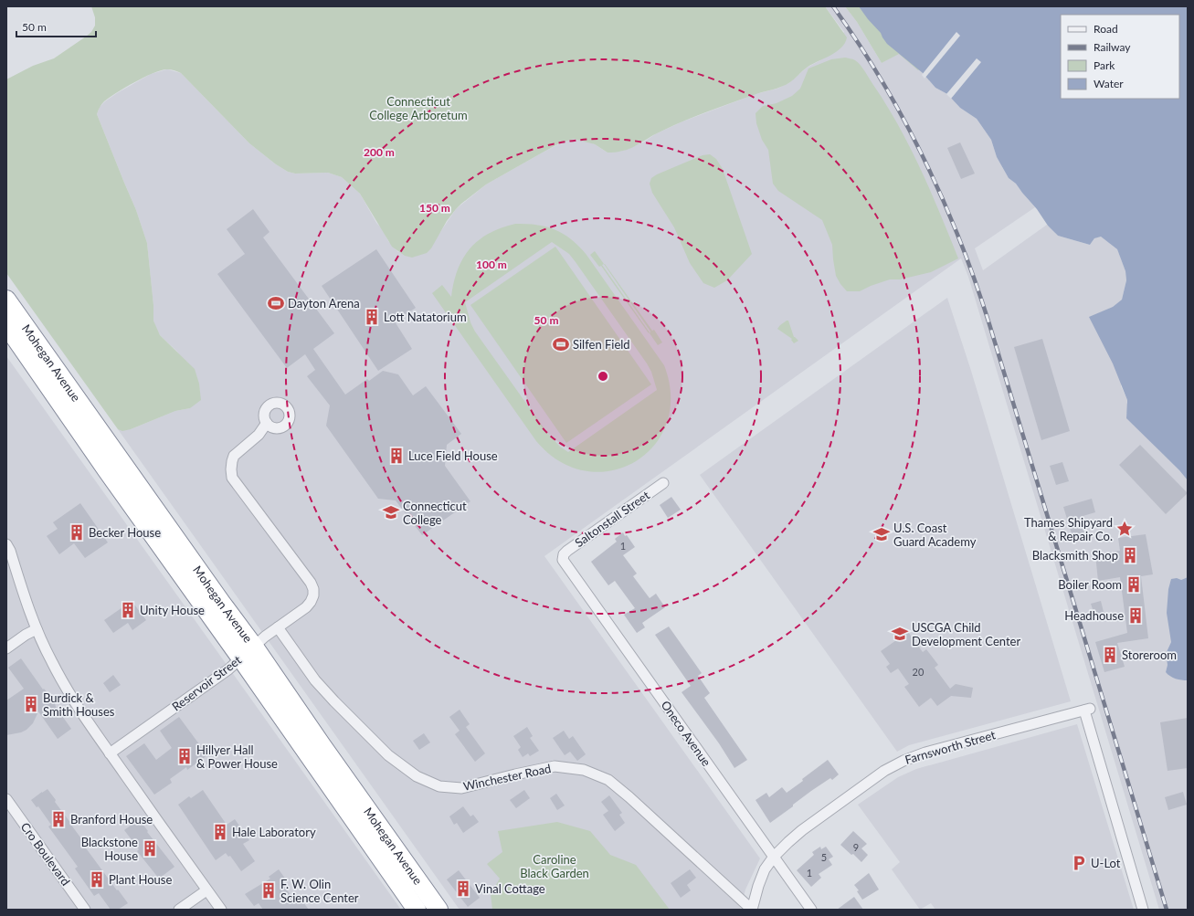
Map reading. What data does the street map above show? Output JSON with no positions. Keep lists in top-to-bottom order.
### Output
{
  "streets": {
    "highway": ["Mohegan Avenue"],
    "street": [
      "Saltonstall Street",
      "Reservoir Street",
      "Oneco Avenue",
      "Farnsworth Street",
      "Winchester Road",
      "Cro Boulevard"
    ]
  },
  "crossings": [
    ["Mohegan Avenue", "Reservoir Street"],
    ["Saltonstall Street", "Oneco Avenue"],
    ["Reservoir Street", "Winchester Road"],
    ["Oneco Avenue", "Farnsworth Street"],
    ["Farnsworth Street", "Winchester Road"]
  ],
  "parks": ["Connecticut College Arboretum", "Caroline Black Garden"],
  "places": {
    "sports": ["Dayton Arena", "Silfen Field"],
    "building": [
      "Lott Natatorium",
      "Luce Field House",
      "Becker House",
      "Blacksmith Shop",
      "Boiler Room",
      "Unity House",
      "Headhouse",
      "Storeroom",
      "Burdick & Smith Houses",
      "Hillyer Hall & Power House",
      "Branford House",
      "Hale Laboratory",
      "Blackstone House",
      "Plant House",
      "Vinal Cottage",
      "F. W. Olin Science Center"
    ],
    "school or university": ["Connecticut College", "U.S. Coast Guard Academy", "USCGA Child Development Center"],
    "place": ["Thames Shipyard & Repair Co."],
    "parking": ["U-Lot"]
  },
  "house_numbers": [
    "1",
    "20",
    "9",
    "5",
    "1"
  ],
  "legend": [
    "Road",
    "Railway",
    "Park",
    "Water"
  ],
  "scale_bar": "50 m",
  "rings": [
    "200 m",
    "150 m",
    "100 m",
    "50 m"
  ]
}
